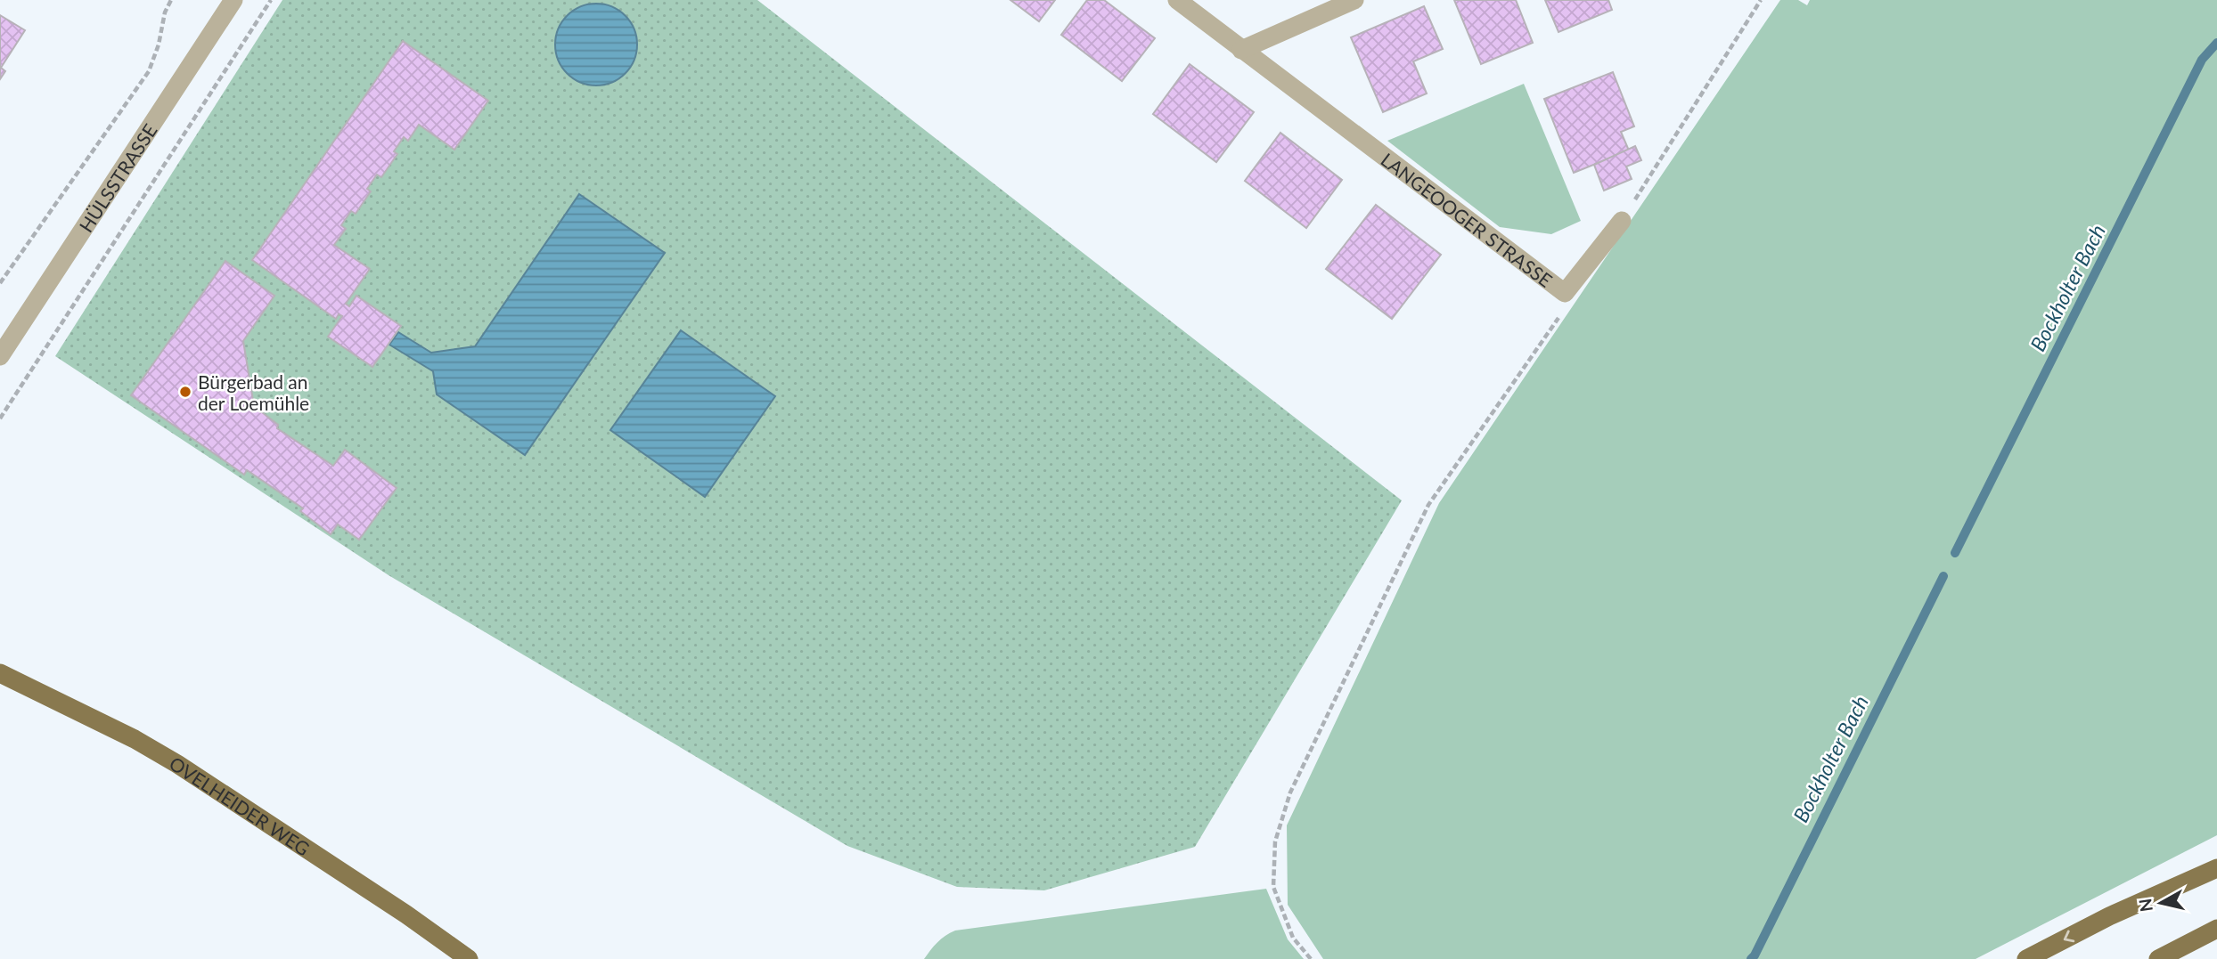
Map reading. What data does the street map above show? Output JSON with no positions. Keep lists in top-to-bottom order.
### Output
{
  "streets": {
    "main road": ["OVELHEIDER WEG"],
    "street": ["HÜLSSTRASSE", "LANGEOOGER STRASSE"]
  },
  "water": ["Bockholter Bach"],
  "places": ["Bürgerbad an der Loemühle"],
  "north": "left"
}
